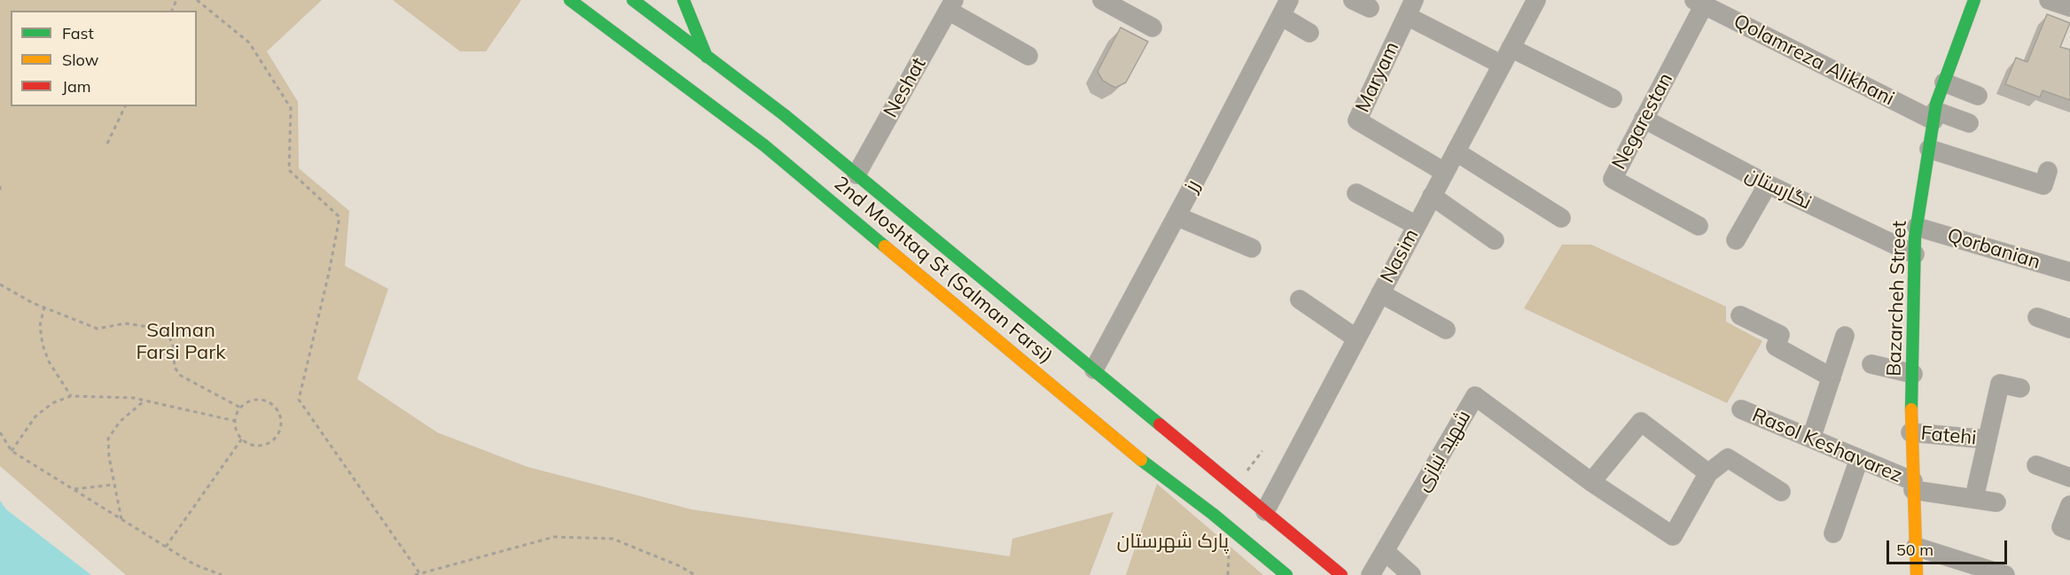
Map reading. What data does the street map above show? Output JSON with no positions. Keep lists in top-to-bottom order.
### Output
{
  "streets": {
    "main road": ["2nd Moshtaq St (Salman Farsi)", "Bazarcheh Street"],
    "street": [
      "Qolamreza Alikhani",
      "Maryam",
      "Neshat",
      "Negarestan",
      "رز",
      "نگارستان",
      "Qorbanian",
      "Nasim",
      "Fatehi",
      "Rasol Keshavarez",
      "شهید نیازی"
    ]
  },
  "crossings": [
    ["Qolamreza Alikhani", "Negarestan"],
    ["Qolamreza Alikhani", "Bazarcheh Street"],
    ["Maryam", "Nasim"],
    ["Neshat", "2nd Moshtaq St (Salman Farsi)"],
    ["Negarestan", "نگارستان"],
    ["رز", "2nd Moshtaq St (Salman Farsi)"],
    ["نگارستان", "Bazarcheh Street"],
    ["Qorbanian", "Bazarcheh Street"],
    ["Nasim", "2nd Moshtaq St (Salman Farsi)"],
    ["Bazarcheh Street", "Fatehi"],
    ["Bazarcheh Street", "Rasol Keshavarez"]
  ],
  "parks": ["Salman Farsi Park", "پارک شهرستان"],
  "legend": ["Fast", "Slow", "Jam"],
  "scale_bar": "50 m"
}
